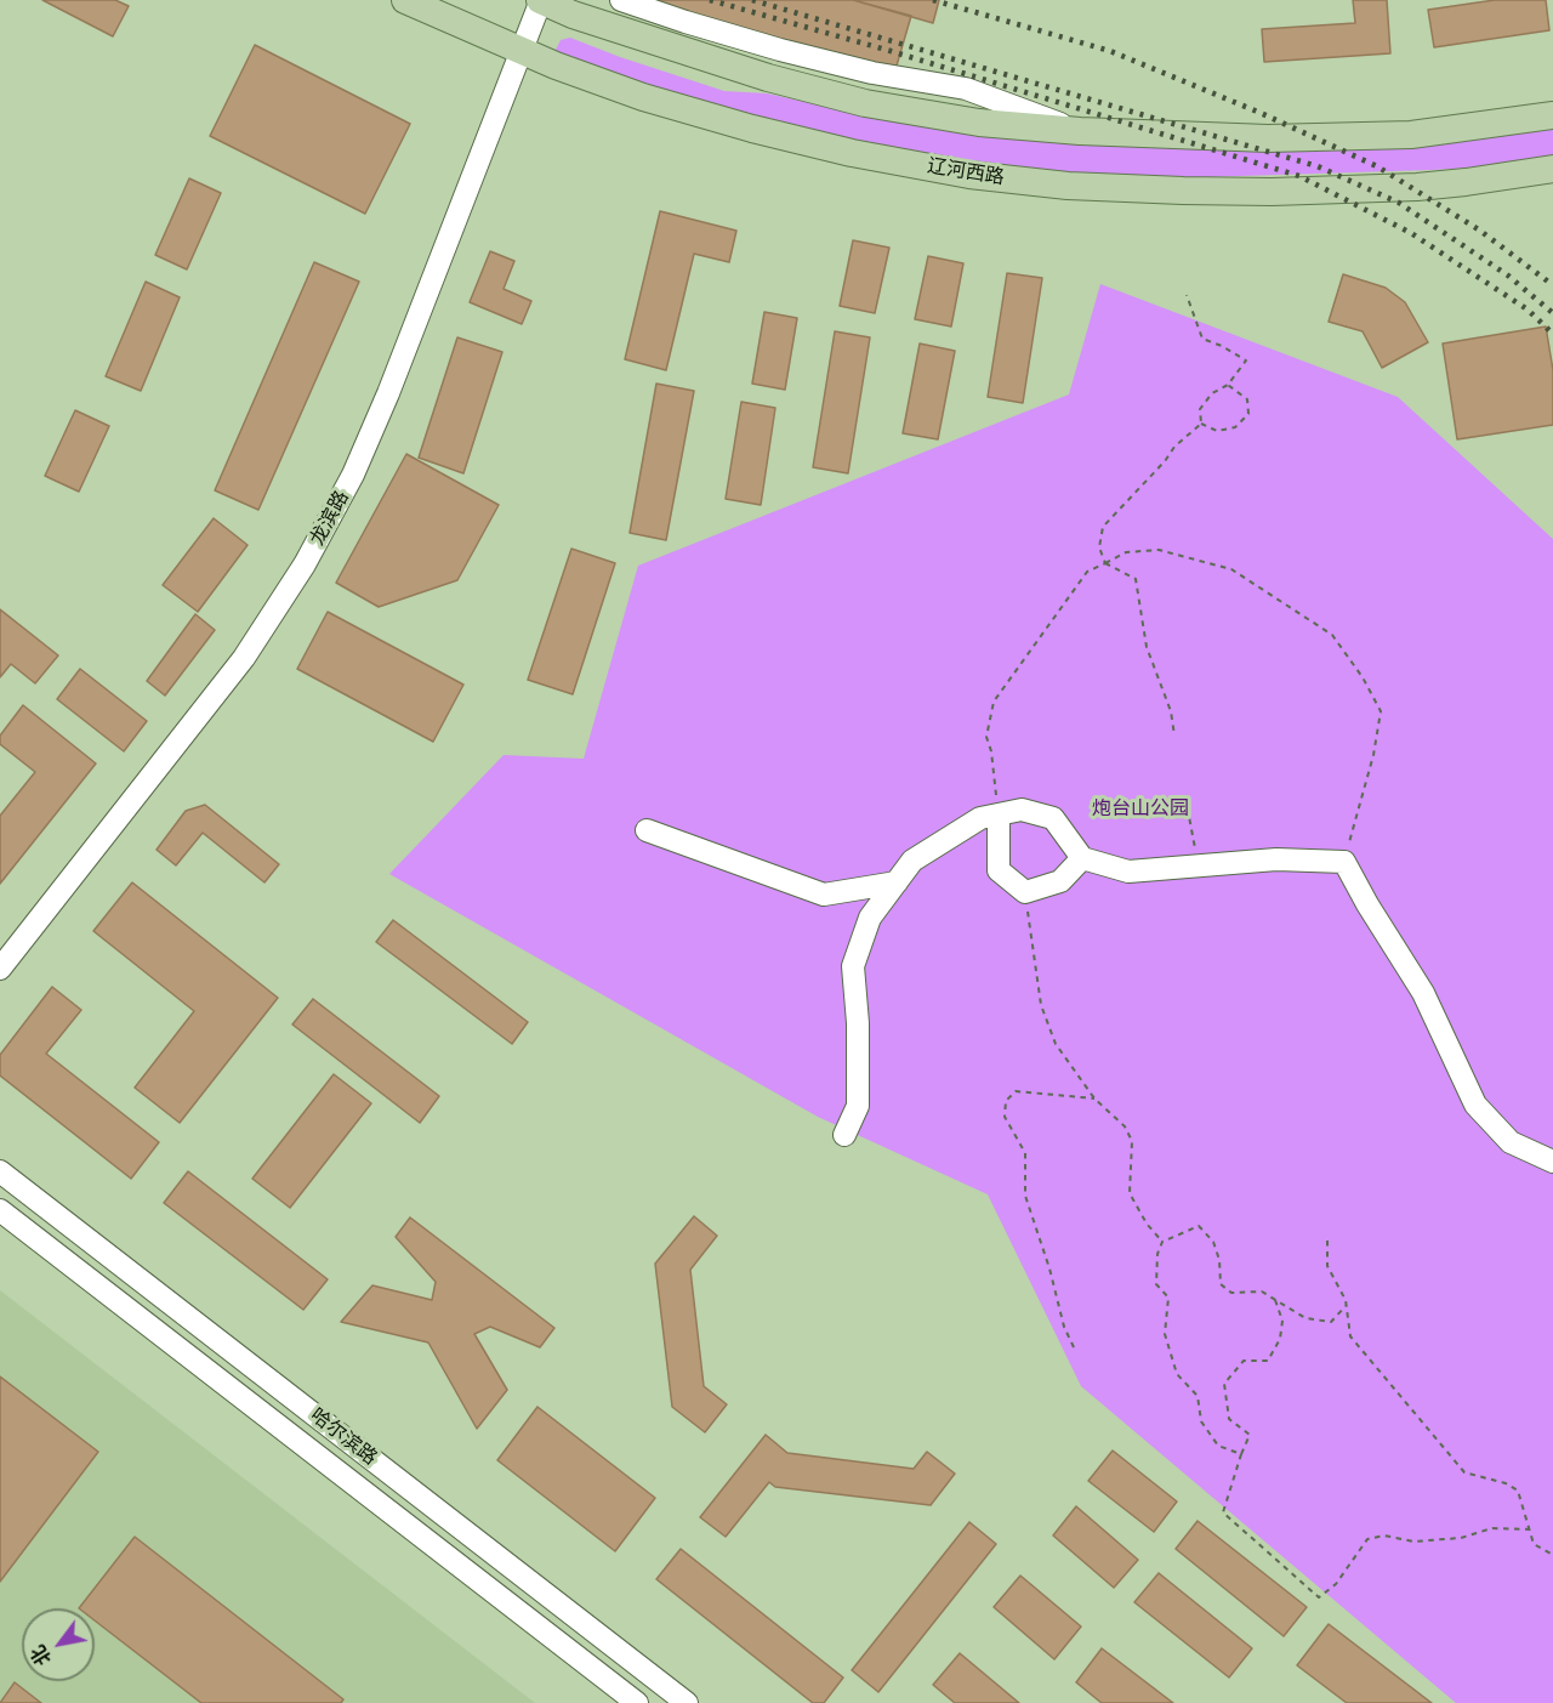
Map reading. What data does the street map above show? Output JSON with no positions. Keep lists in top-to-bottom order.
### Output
{
  "streets": {
    "main road": ["辽河西路"],
    "street": ["龙滨路", "哈尔滨路"]
  },
  "crossings": [
    ["辽河西路", "龙滨路"]
  ],
  "parks": ["炮台山公园"],
  "north": "bottom left"
}
